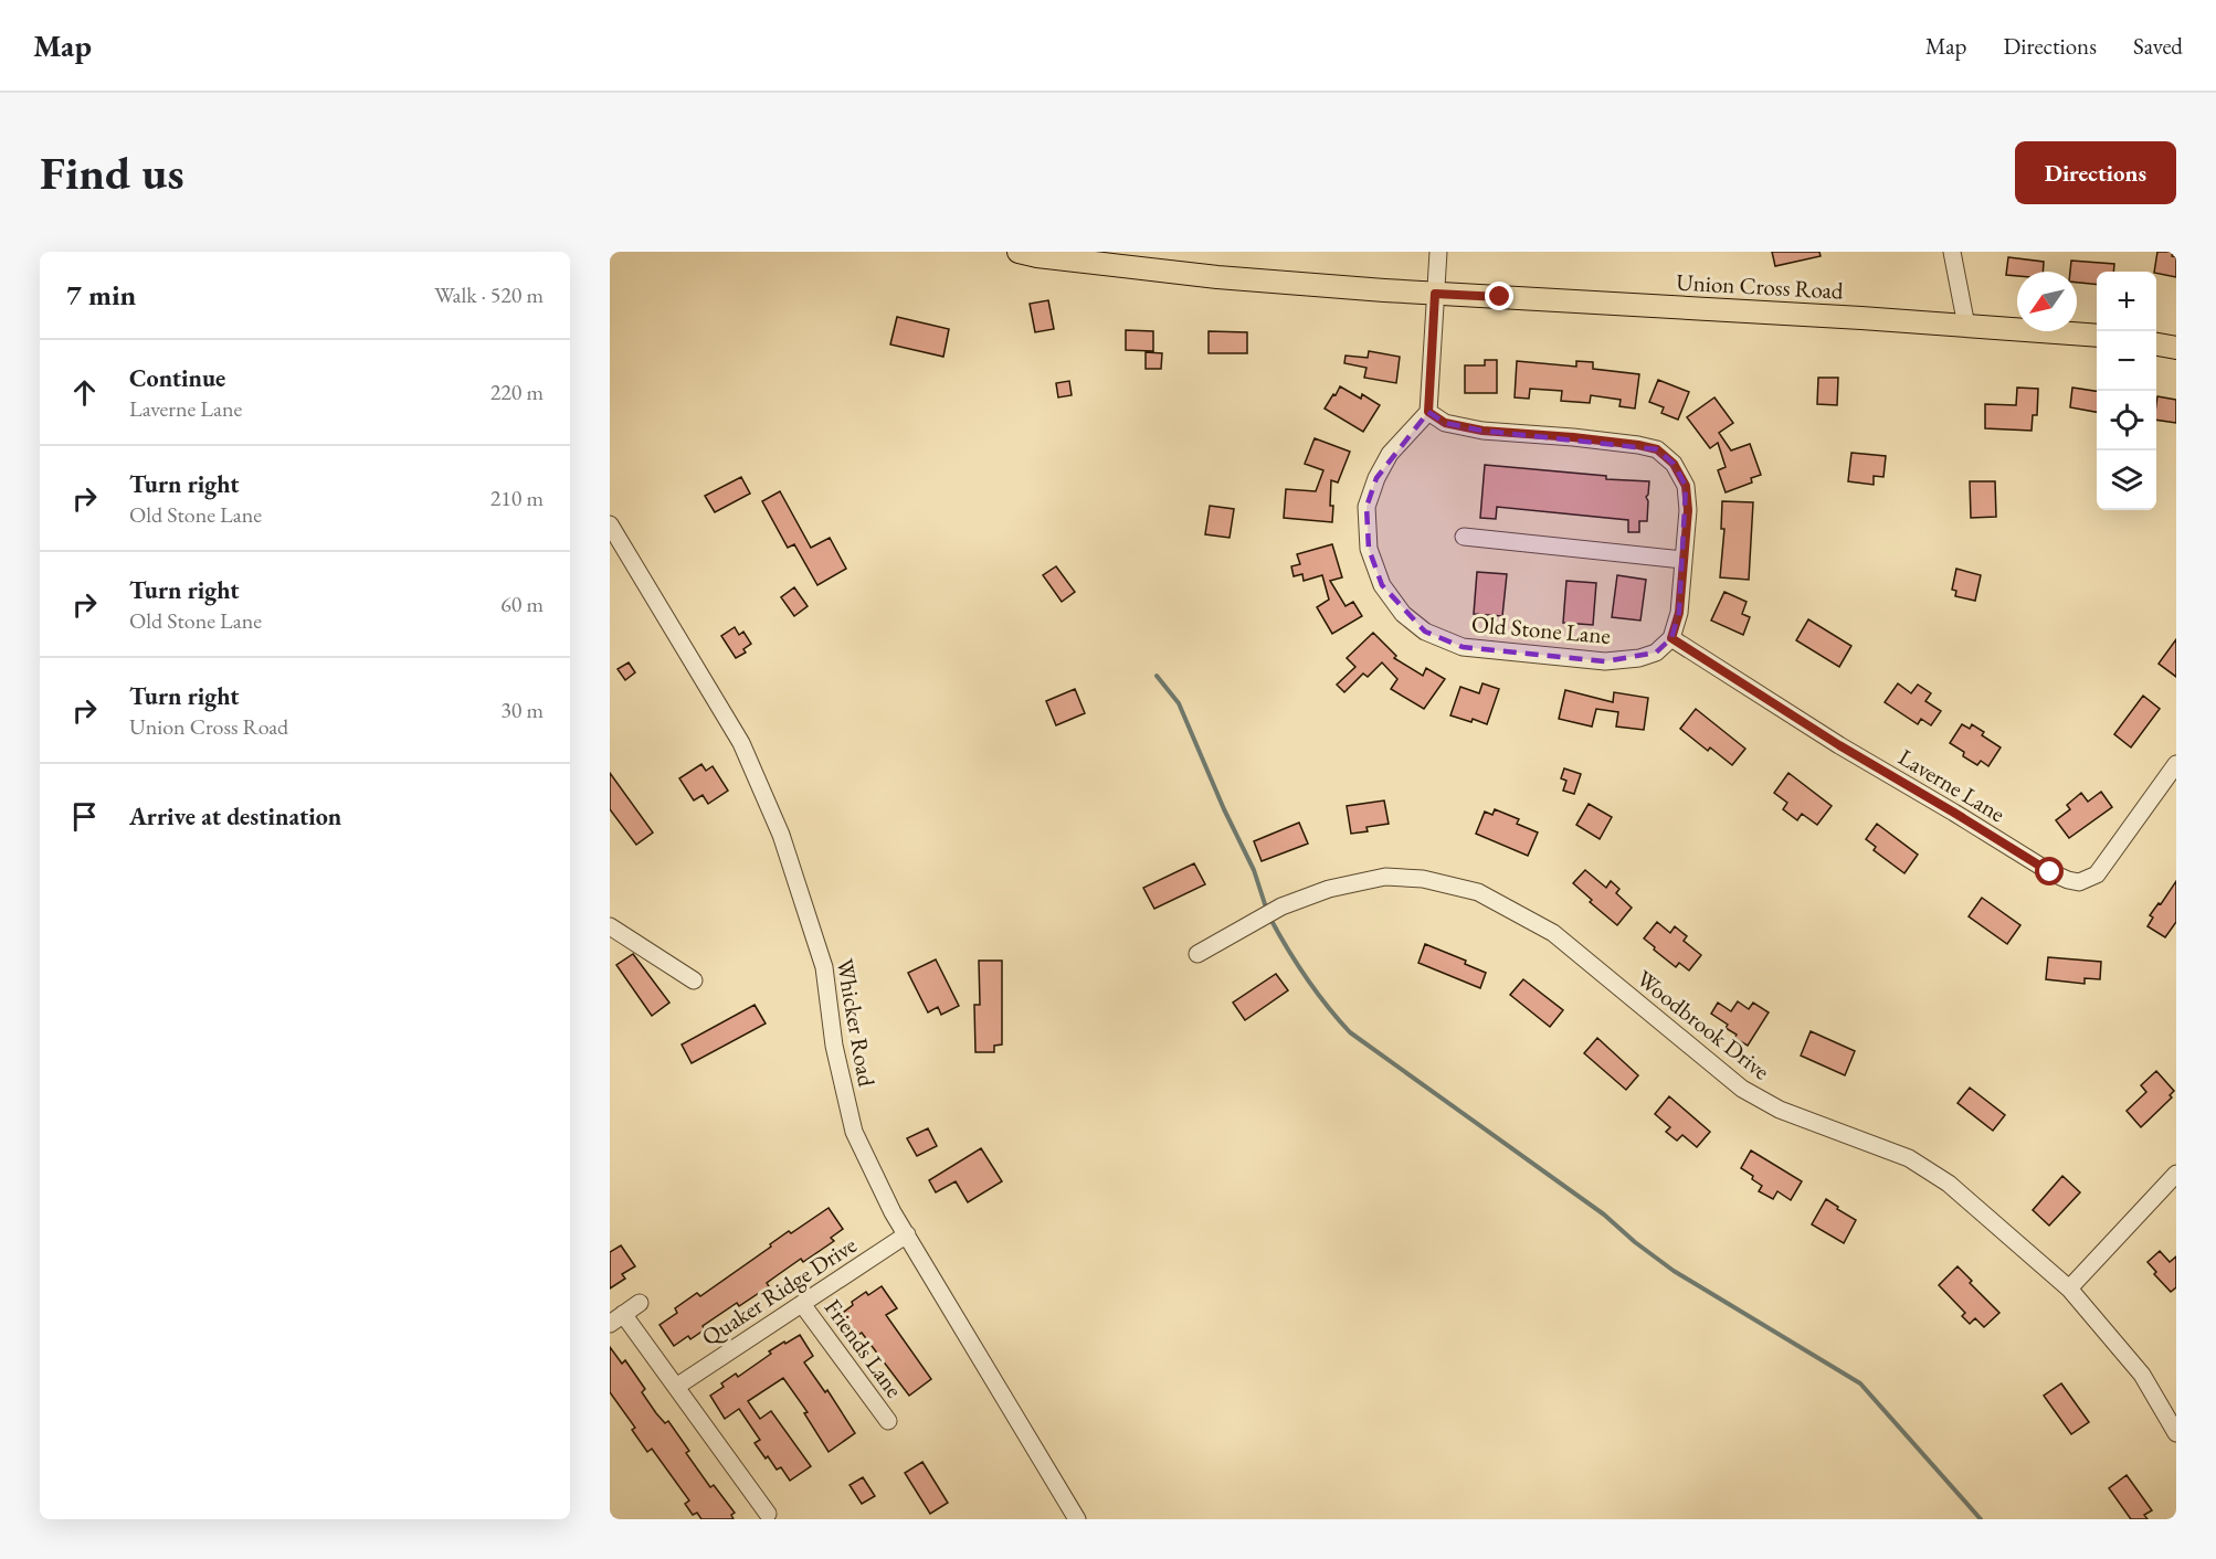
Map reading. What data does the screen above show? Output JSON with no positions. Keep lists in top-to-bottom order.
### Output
{
  "streets": {
    "main road": ["Union Cross Road"],
    "street": [
      "Old Stone Lane",
      "Laverne Lane",
      "Whicker Road",
      "Woodbrook Drive",
      "Quaker Ridge Drive",
      "Friends Lane"
    ]
  },
  "crossings": [
    ["Old Stone Lane", "Laverne Lane"],
    ["Whicker Road", "Quaker Ridge Drive"],
    ["Quaker Ridge Drive", "Friends Lane"]
  ],
  "north": "bottom left",
  "page": {
    "header": "Map",
    "nav": ["Map", "Directions", "Saved"],
    "buttons": "Directions",
    "title": "Find us",
    "heading": ["7 min", "Walk · 520 m"],
    "map_buttons": ["+", "−"],
    "list": [
      ["Continue", "Laverne Lane", "220 m"],
      ["Turn right", "Old Stone Lane", "210 m"],
      ["Turn right", "Old Stone Lane", "60 m"],
      ["Turn right", "Union Cross Road", "30 m"],
      "Arrive at destination"
    ]
  }
}
